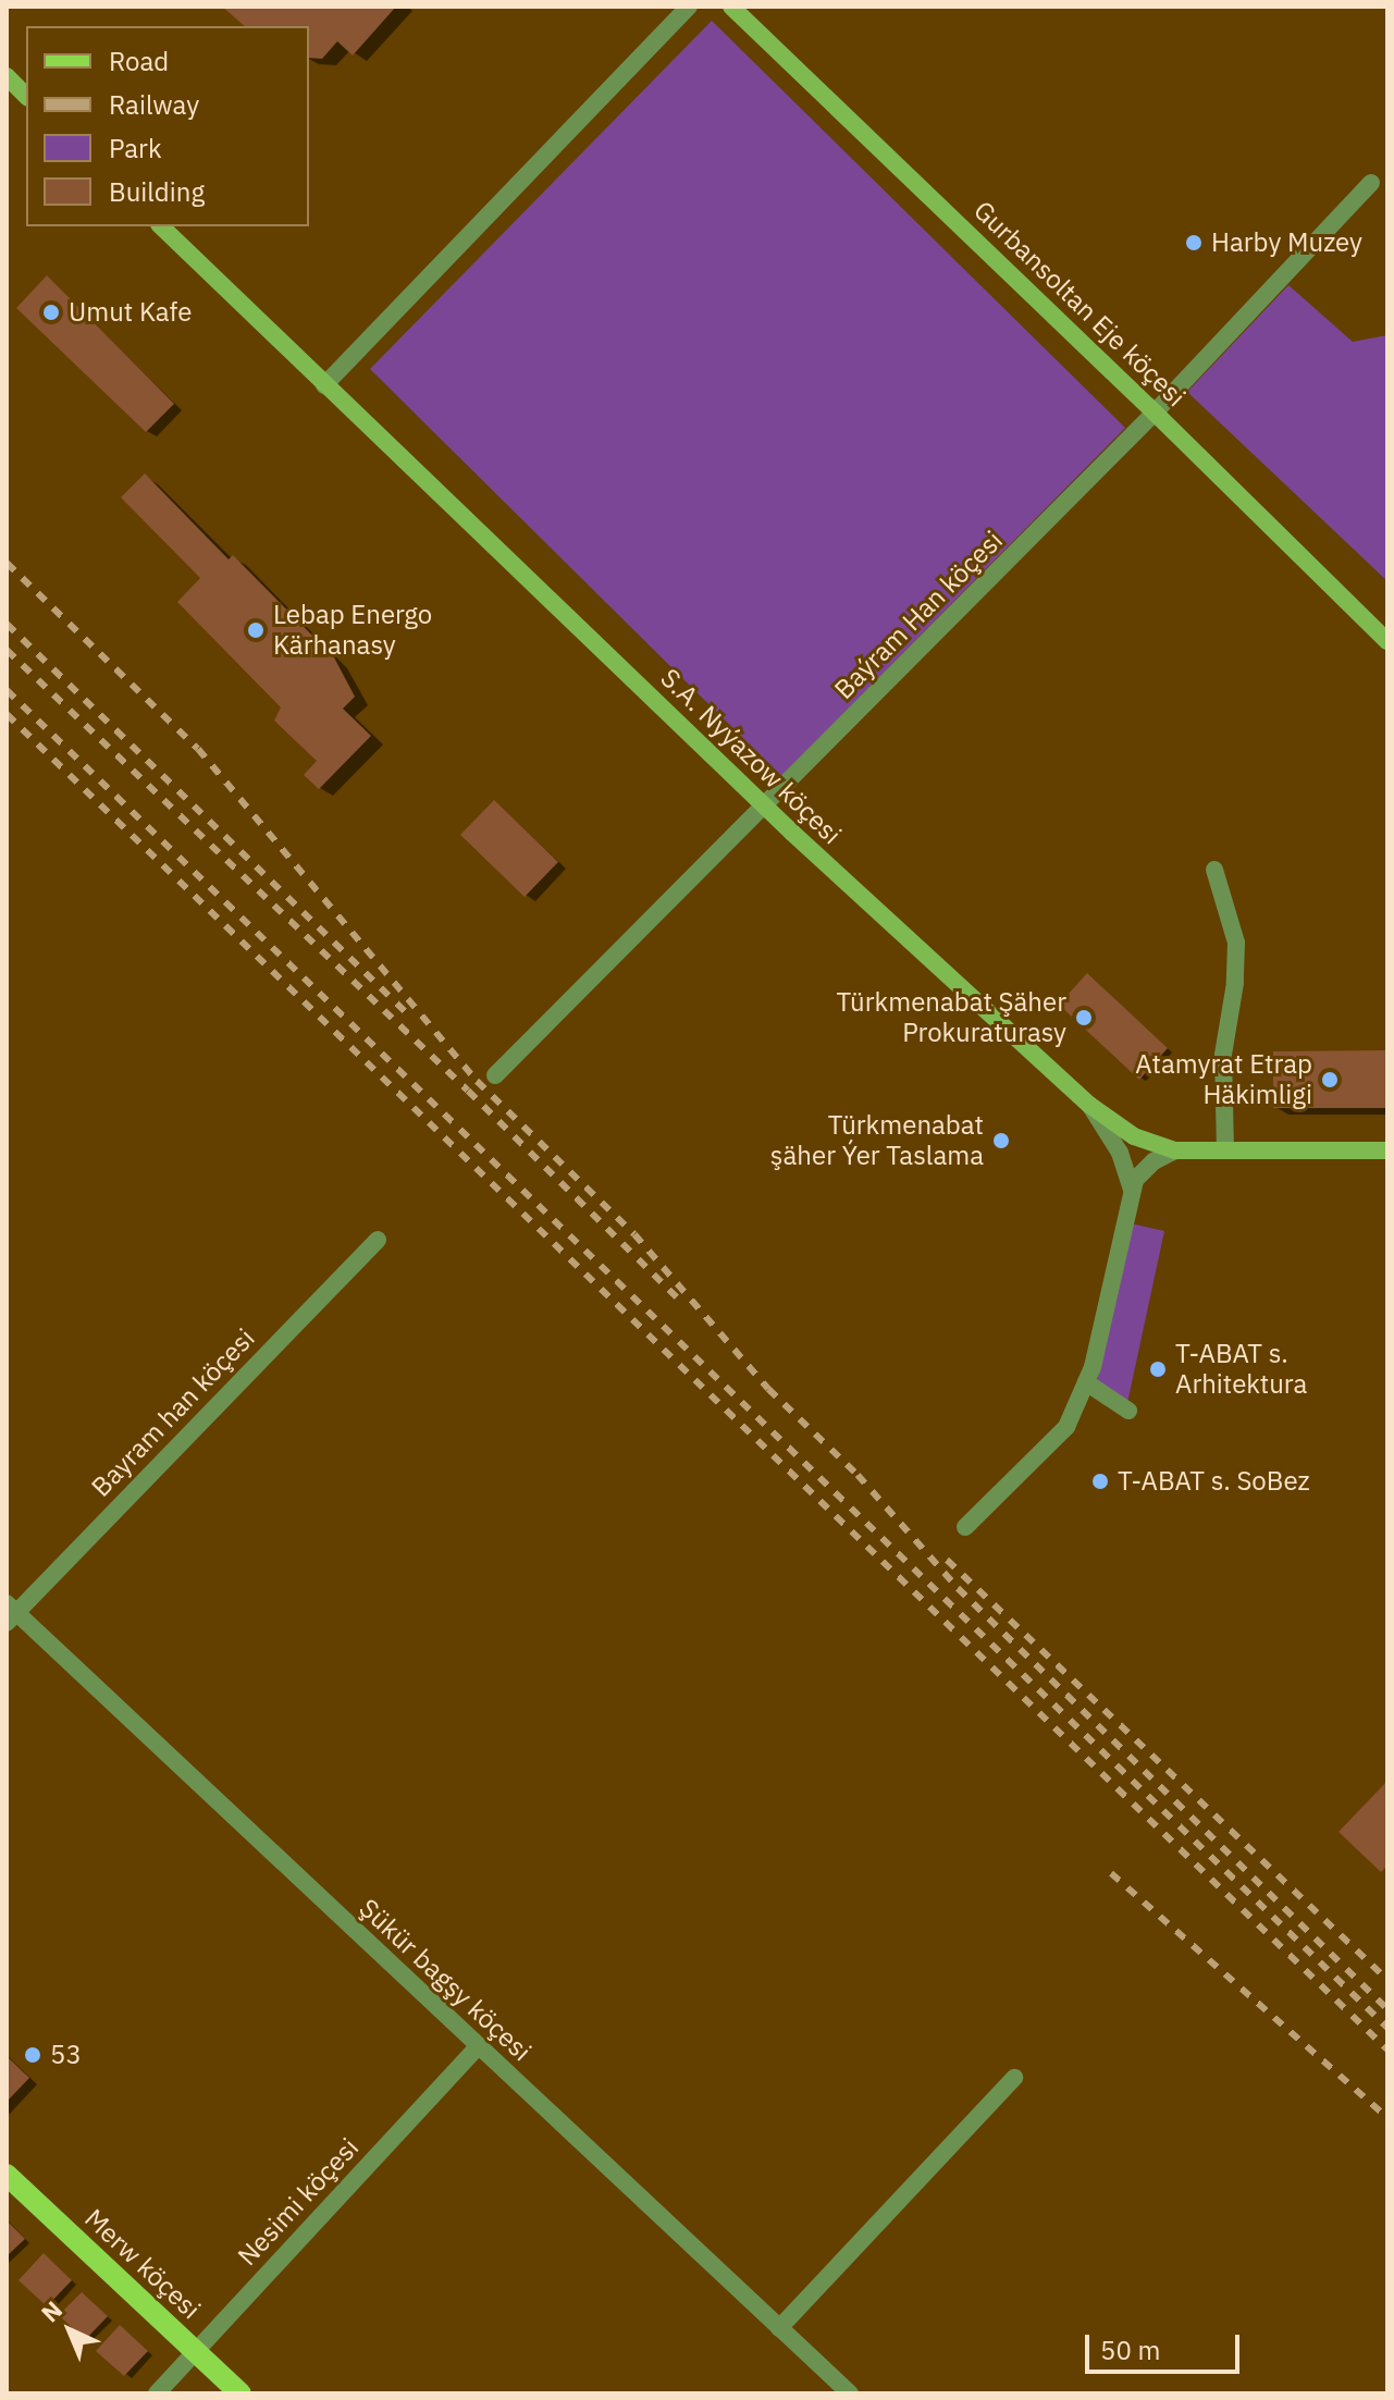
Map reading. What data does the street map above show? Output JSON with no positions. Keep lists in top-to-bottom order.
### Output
{
  "streets": {
    "main road": ["Merw köçesi"],
    "street": [
      "Gurbansoltan Eje köçesi",
      "Baýram Han köçesi",
      "S.A. Nyýazow köçesi",
      "Bayram han köçesi",
      "Şükür bagşy köçesi",
      "Nesimi köçesi"
    ]
  },
  "crossings": [
    ["Gurbansoltan Eje köçesi", "Baýram Han köçesi"],
    ["Baýram Han köçesi", "S.A. Nyýazow köçesi"],
    ["Bayram han köçesi", "Şükür bagşy köçesi"],
    ["Şükür bagşy köçesi", "Nesimi köçesi"],
    ["Nesimi köçesi", "Merw köçesi"]
  ],
  "places": [
    "Harby Muzey",
    "Umut Kafe",
    "Lebap Energo Kärhanasy",
    "Türkmenabat Şäher Prokuraturasy",
    "Atamyrat Etrap Häkimligi",
    "Türkmenabat şäher Ýer Taslama",
    "T-ABAT s. Arhitektura",
    "T-ABAT s. SoBez",
    "53"
  ],
  "legend": [
    "Road",
    "Railway",
    "Park",
    "Building"
  ],
  "scale_bar": "50 m",
  "north": "top left"
}
